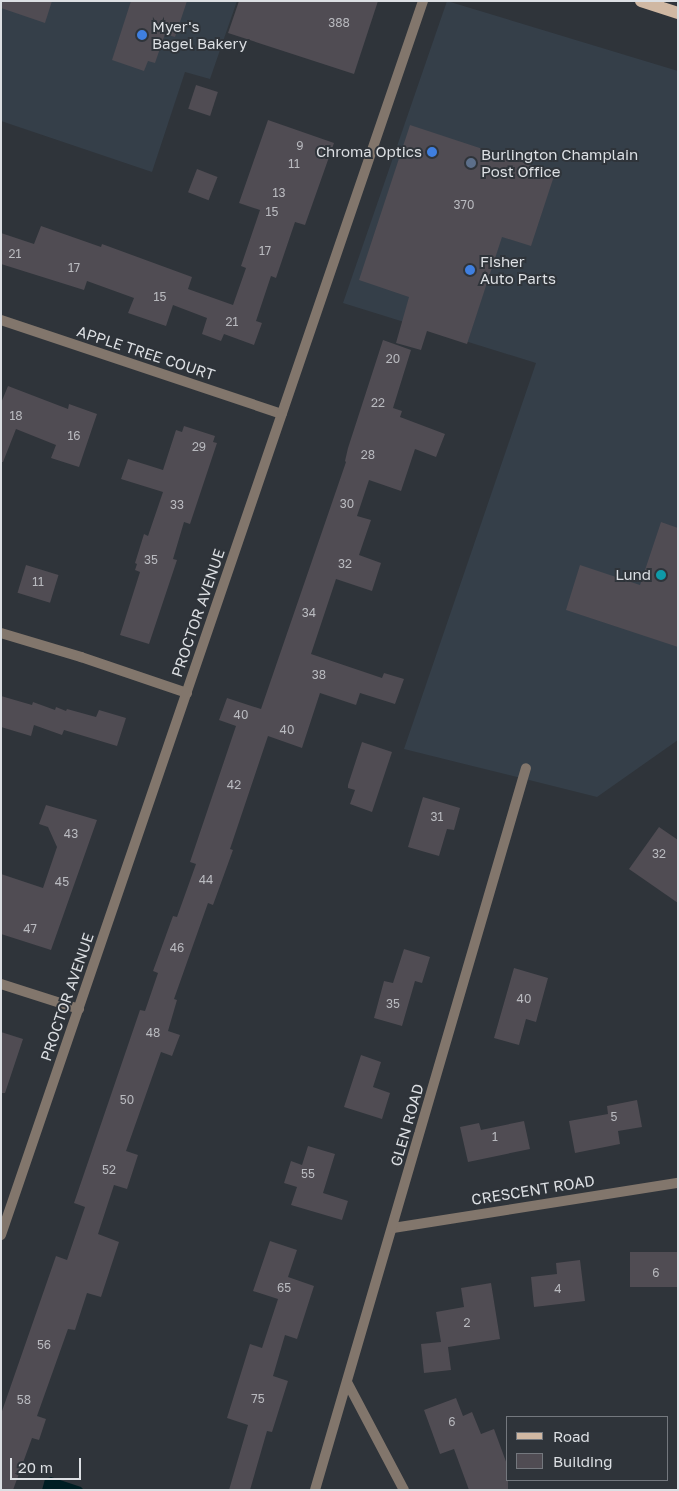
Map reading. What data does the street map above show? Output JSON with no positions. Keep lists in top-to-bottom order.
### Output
{
  "streets": {
    "street": [
      "APPLE TREE COURT",
      "PROCTOR AVENUE",
      "GLEN ROAD",
      "CRESCENT ROAD"
    ]
  },
  "crossings": [
    ["APPLE TREE COURT", "PROCTOR AVENUE"],
    ["GLEN ROAD", "CRESCENT ROAD"]
  ],
  "places": [
    "Myer's Bagel Bakery",
    "Chroma Optics",
    "Burlington Champlain Post Office",
    "Fisher Auto Parts",
    "Lund"
  ],
  "house_numbers": [
    "388",
    "9",
    "11",
    "13",
    "370",
    "15",
    "17",
    "21",
    "17",
    "15",
    "21",
    "20",
    "22",
    "18",
    "16",
    "29",
    "28",
    "30",
    "33",
    "35",
    "32",
    "11",
    "34",
    "38",
    "40",
    "40",
    "42",
    "31",
    "43",
    "32",
    "44",
    "45",
    "47",
    "46",
    "40",
    "35",
    "48",
    "50",
    "5",
    "1",
    "52",
    "55",
    "6",
    "65",
    "4",
    "2",
    "56",
    "75",
    "58",
    "6"
  ],
  "legend": ["Road", "Building"],
  "scale_bar": "20 m"
}
